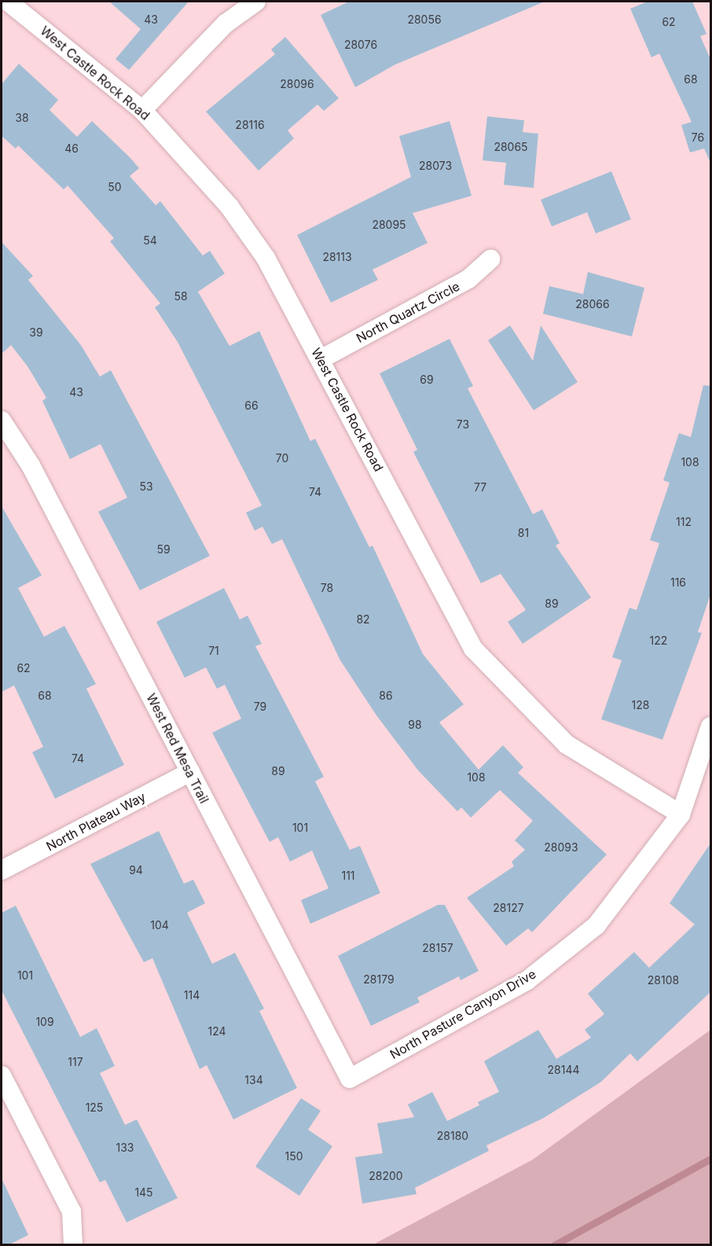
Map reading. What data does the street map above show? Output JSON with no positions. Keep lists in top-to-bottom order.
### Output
{
  "streets": {
    "street": [
      "West Castle Rock Road",
      "North Quartz Circle",
      "West Red Mesa Trail",
      "North Plateau Way",
      "North Pasture Canyon Drive"
    ]
  },
  "crossings": [
    ["West Castle Rock Road", "North Quartz Circle"],
    ["West Castle Rock Road", "North Pasture Canyon Drive"],
    ["West Red Mesa Trail", "North Plateau Way"],
    ["West Red Mesa Trail", "North Pasture Canyon Drive"]
  ],
  "house_numbers": [
    "43",
    "28056",
    "62",
    "28076",
    "68",
    "28096",
    "38",
    "28116",
    "76",
    "28065",
    "46",
    "28073",
    "50",
    "28095",
    "54",
    "28113",
    "58",
    "28066",
    "39",
    "69",
    "43",
    "66",
    "73",
    "70",
    "108",
    "53",
    "77",
    "74",
    "112",
    "81",
    "59",
    "116",
    "78",
    "89",
    "82",
    "122",
    "71",
    "62",
    "68",
    "86",
    "128",
    "79",
    "98",
    "74",
    "89",
    "108",
    "101",
    "28093",
    "94",
    "111",
    "28127",
    "104",
    "28157",
    "101",
    "28179",
    "28108",
    "114",
    "109",
    "124",
    "117",
    "28144",
    "134",
    "125",
    "28180",
    "133",
    "150",
    "28200",
    "145"
  ]
}
